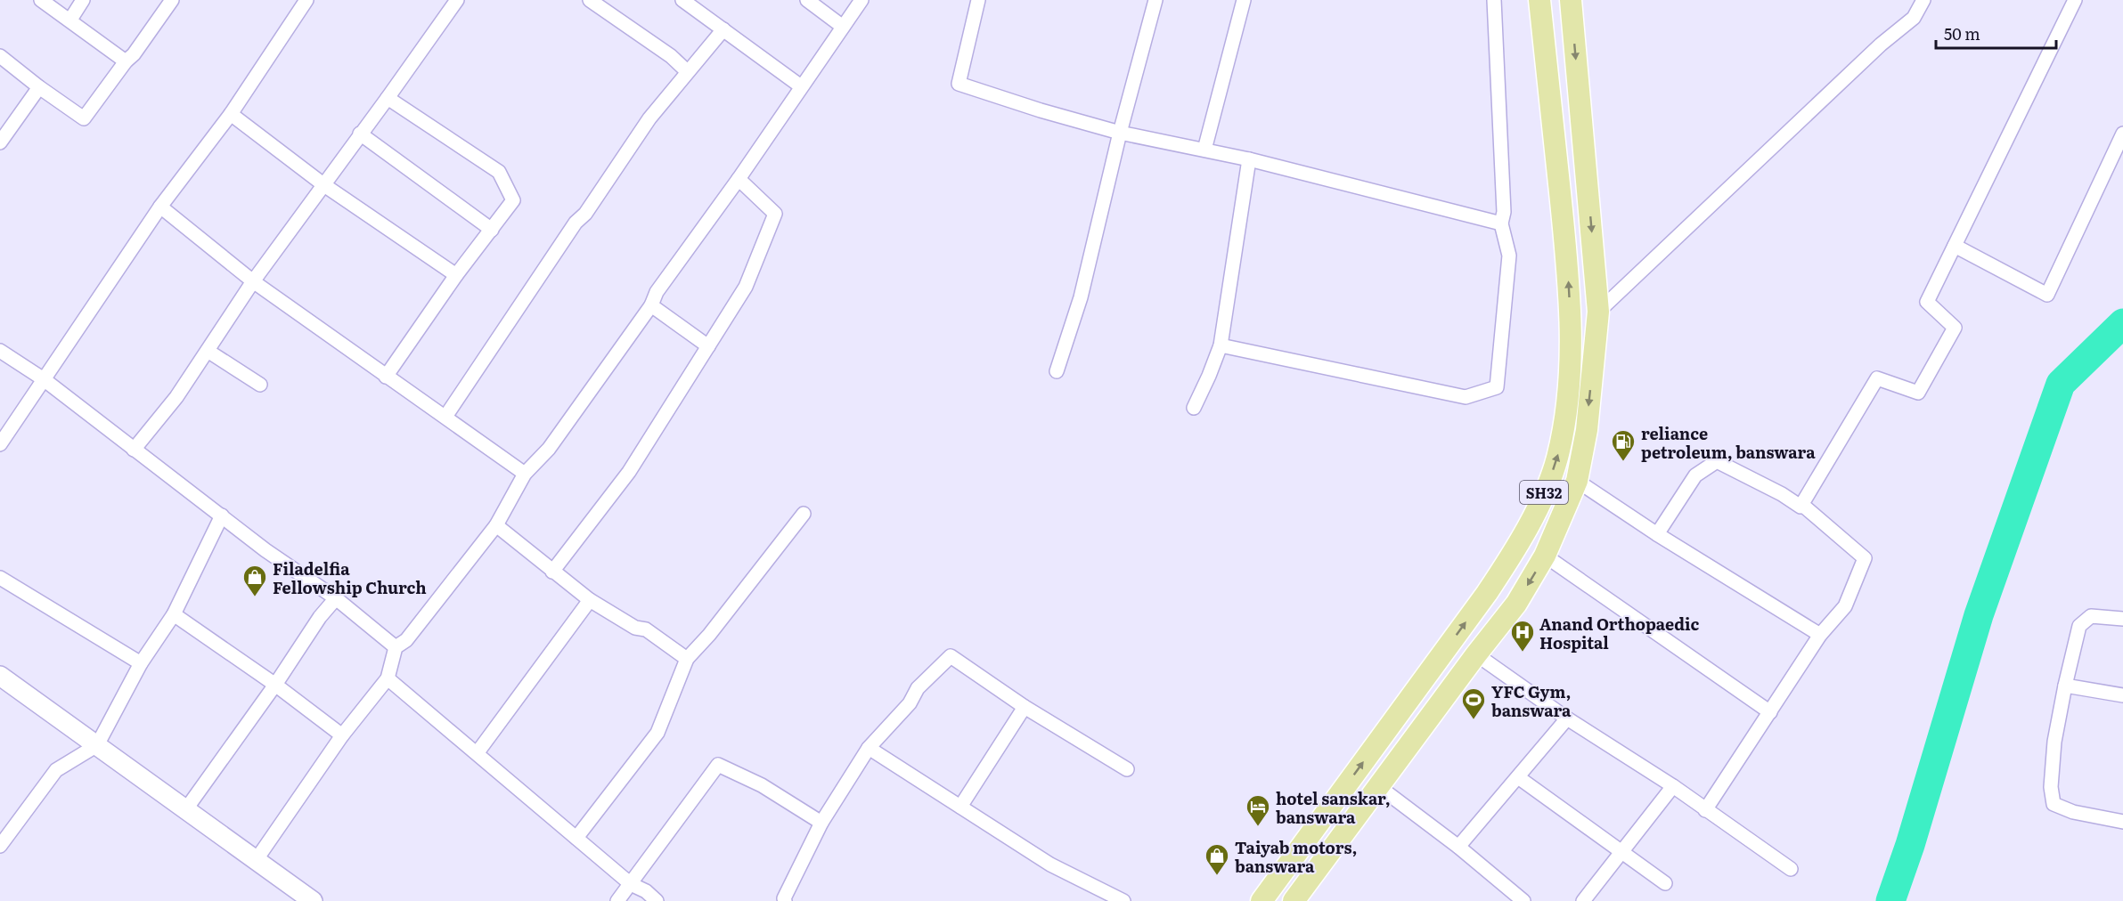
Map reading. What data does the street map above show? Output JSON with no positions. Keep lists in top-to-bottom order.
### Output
{
  "streets": {
    "main road": ["SH32"]
  },
  "places": {
    "fuel station": ["reliance petroleum, banswara"],
    "shop": ["Filadelfia Fellowship Church", "Taiyab motors, banswara"],
    "hospital": ["Anand Orthopaedic Hospital"],
    "sports": ["YFC Gym, banswara"],
    "hotel": ["hotel sanskar, banswara"]
  },
  "scale_bar": "50 m"
}
